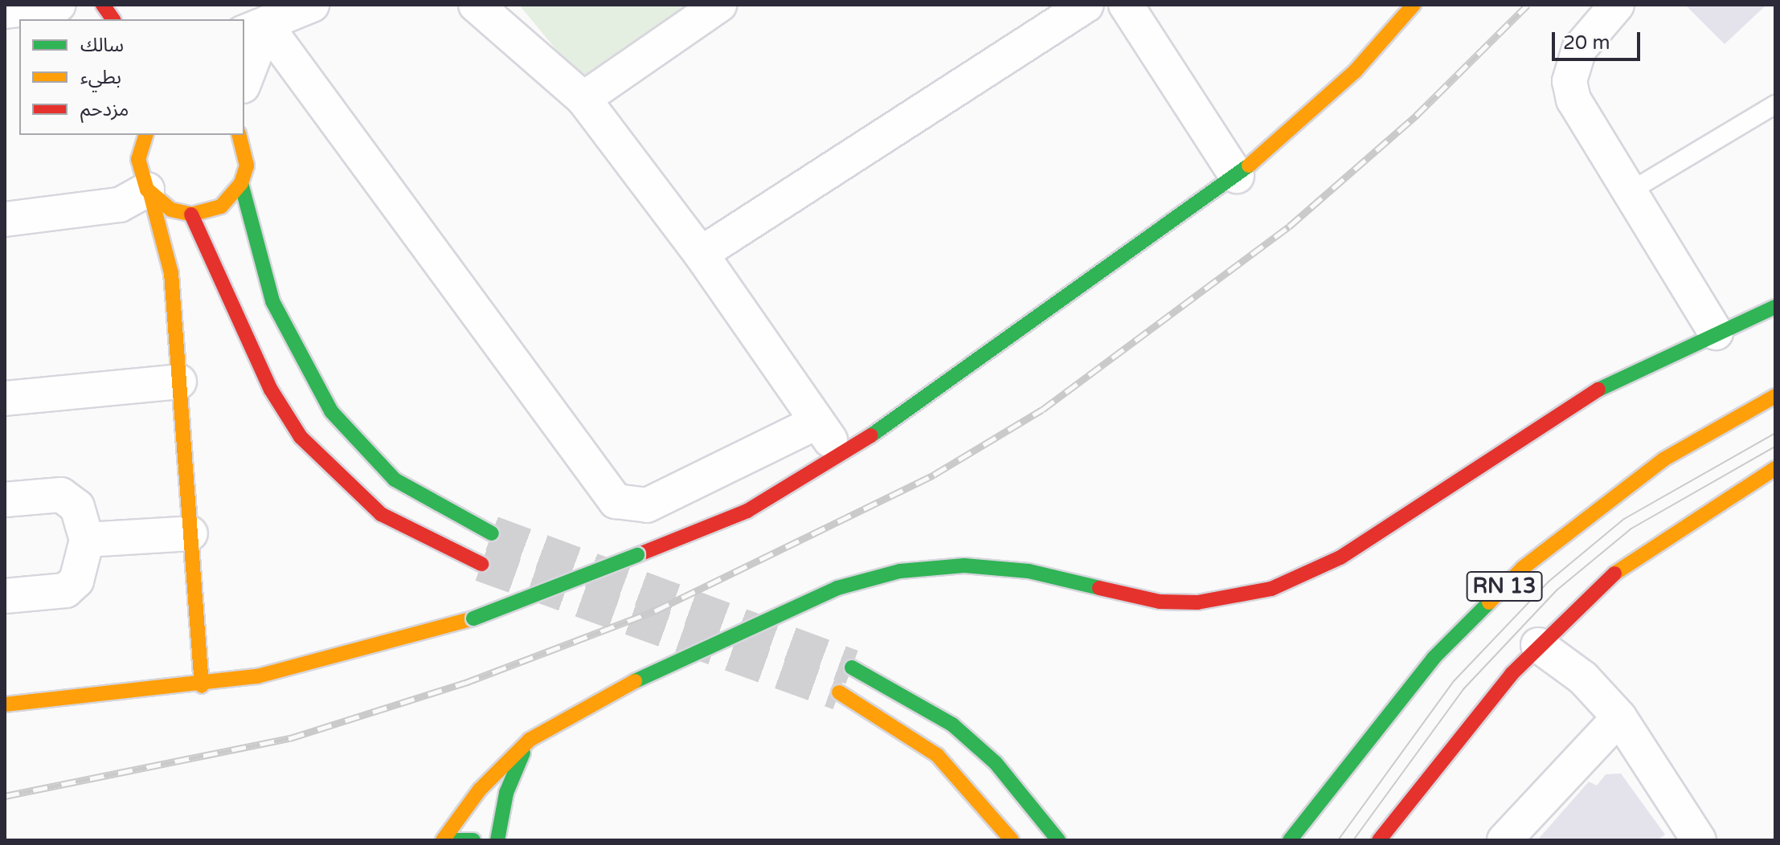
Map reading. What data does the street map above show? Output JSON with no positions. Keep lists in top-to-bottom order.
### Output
{
  "streets": {
    "main road": ["RN 13"]
  },
  "legend": ["سالك", "بطيء", "مزدحم"],
  "scale_bar": "20 m"
}
